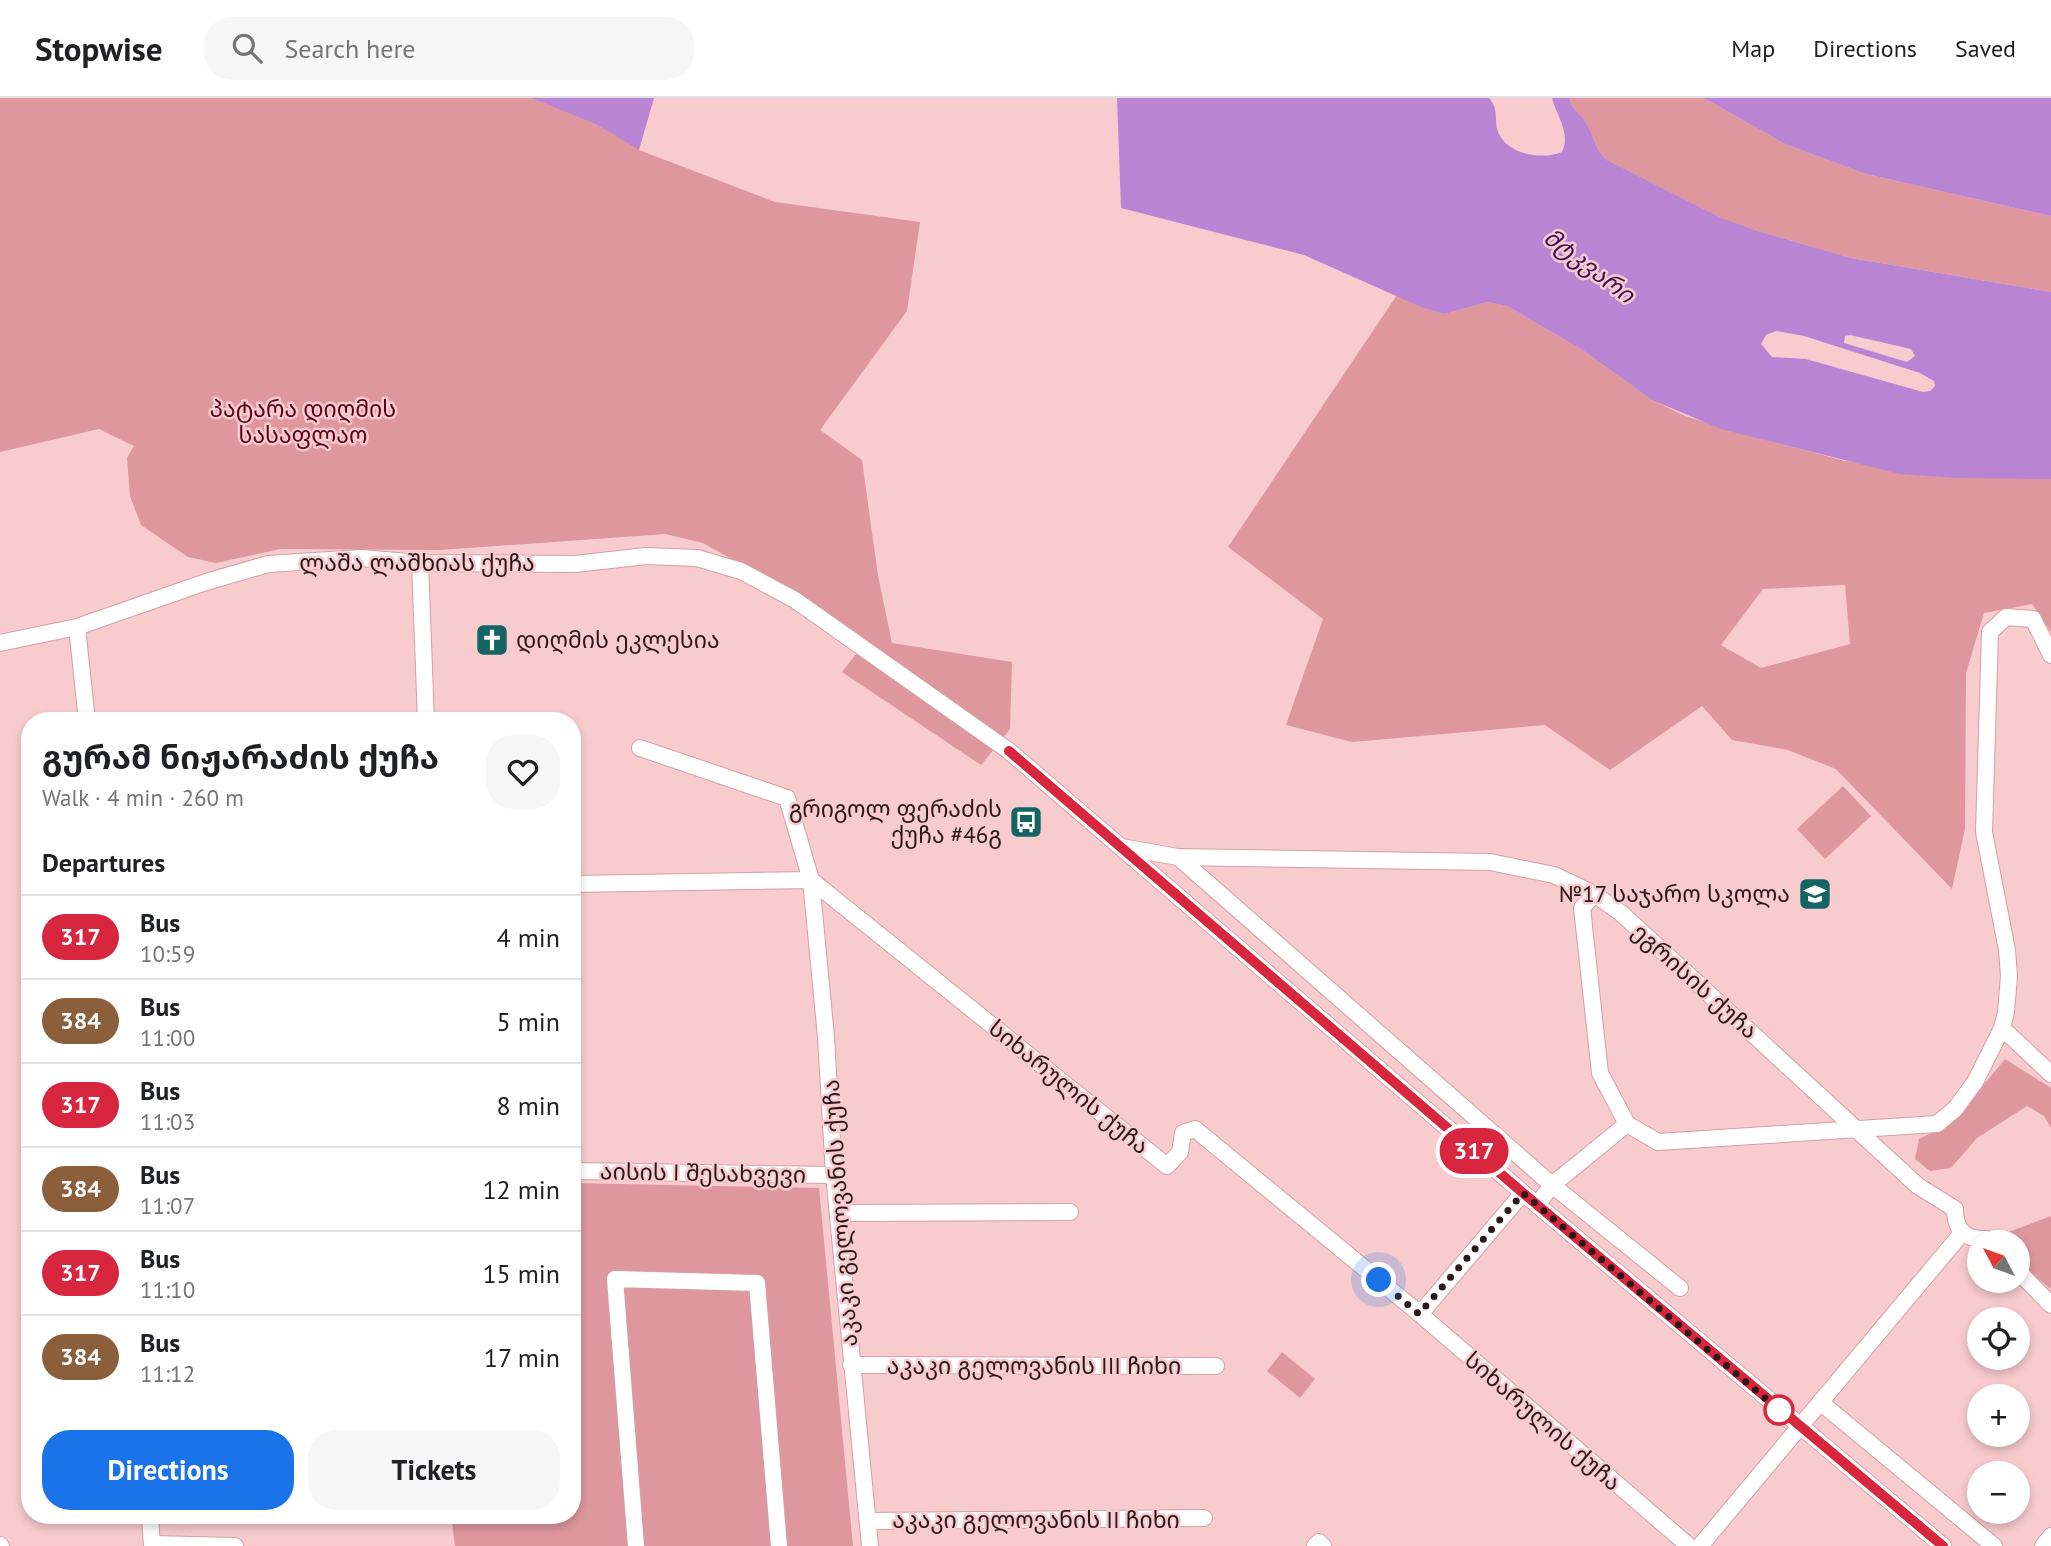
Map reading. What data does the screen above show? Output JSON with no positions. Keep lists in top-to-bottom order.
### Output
{
  "streets": {
    "street": [
      "ლაშა ლაშხიას ქუჩა",
      "ეგრისის ქუჩა",
      "სიხარულის ქუჩა",
      "აისის I შესახვევი",
      "აკაკი გელოვანის ქუჩა",
      "აკაკი გელოვანის III ჩიხი",
      "აკაკი გელოვანის II ჩიხი"
    ]
  },
  "crossings": [
    ["ლაშა ლაშხიას ქუჩა", "ეგრისის ქუჩა"],
    ["სიხარულის ქუჩა", "აკაკი გელოვანის ქუჩა"],
    ["აისის I შესახვევი", "აკაკი გელოვანის ქუჩა"],
    ["აკაკი გელოვანის ქუჩა", "აკაკი გელოვანის III ჩიხი"],
    ["აკაკი გელოვანის ქუჩა", "აკაკი გელოვანის II ჩიხი"]
  ],
  "water": ["მტკვარი"],
  "parks": ["პატარა დიღმის სასაფლაო"],
  "places": {
    "church": ["დიღმის ეკლესია"],
    "bus stop": ["გრიგოლ ფერაძის ქუჩა #46გ"],
    "school or university": ["№17 საჯარო სკოლა"]
  },
  "lines": ["bus line 317"],
  "north": "top left",
  "page": {
    "header": "Stopwise",
    "search": "Search here",
    "nav": ["Map", "Directions", "Saved"],
    "on_map": "317",
    "heading": [
      ["გურამ ნიჟარაძის ქუჩა", "Walk · 4 min · 260 m"],
      "Departures"
    ],
    "list": [
      {
        "mark": "317",
        "name": "Bus",
        "note": "10:59",
        "value": "4 min"
      },
      {
        "mark": "384",
        "name": "Bus",
        "note": "11:00",
        "value": "5 min"
      },
      {
        "mark": "317",
        "name": "Bus",
        "note": "11:03",
        "value": "8 min"
      },
      {
        "mark": "384",
        "name": "Bus",
        "note": "11:07",
        "value": "12 min"
      },
      {
        "mark": "317",
        "name": "Bus",
        "note": "11:10",
        "value": "15 min"
      },
      {
        "mark": "384",
        "name": "Bus",
        "note": "11:12",
        "value": "17 min"
      }
    ],
    "map_buttons": ["+", "−"],
    "buttons": ["Directions", "Tickets"]
  }
}
